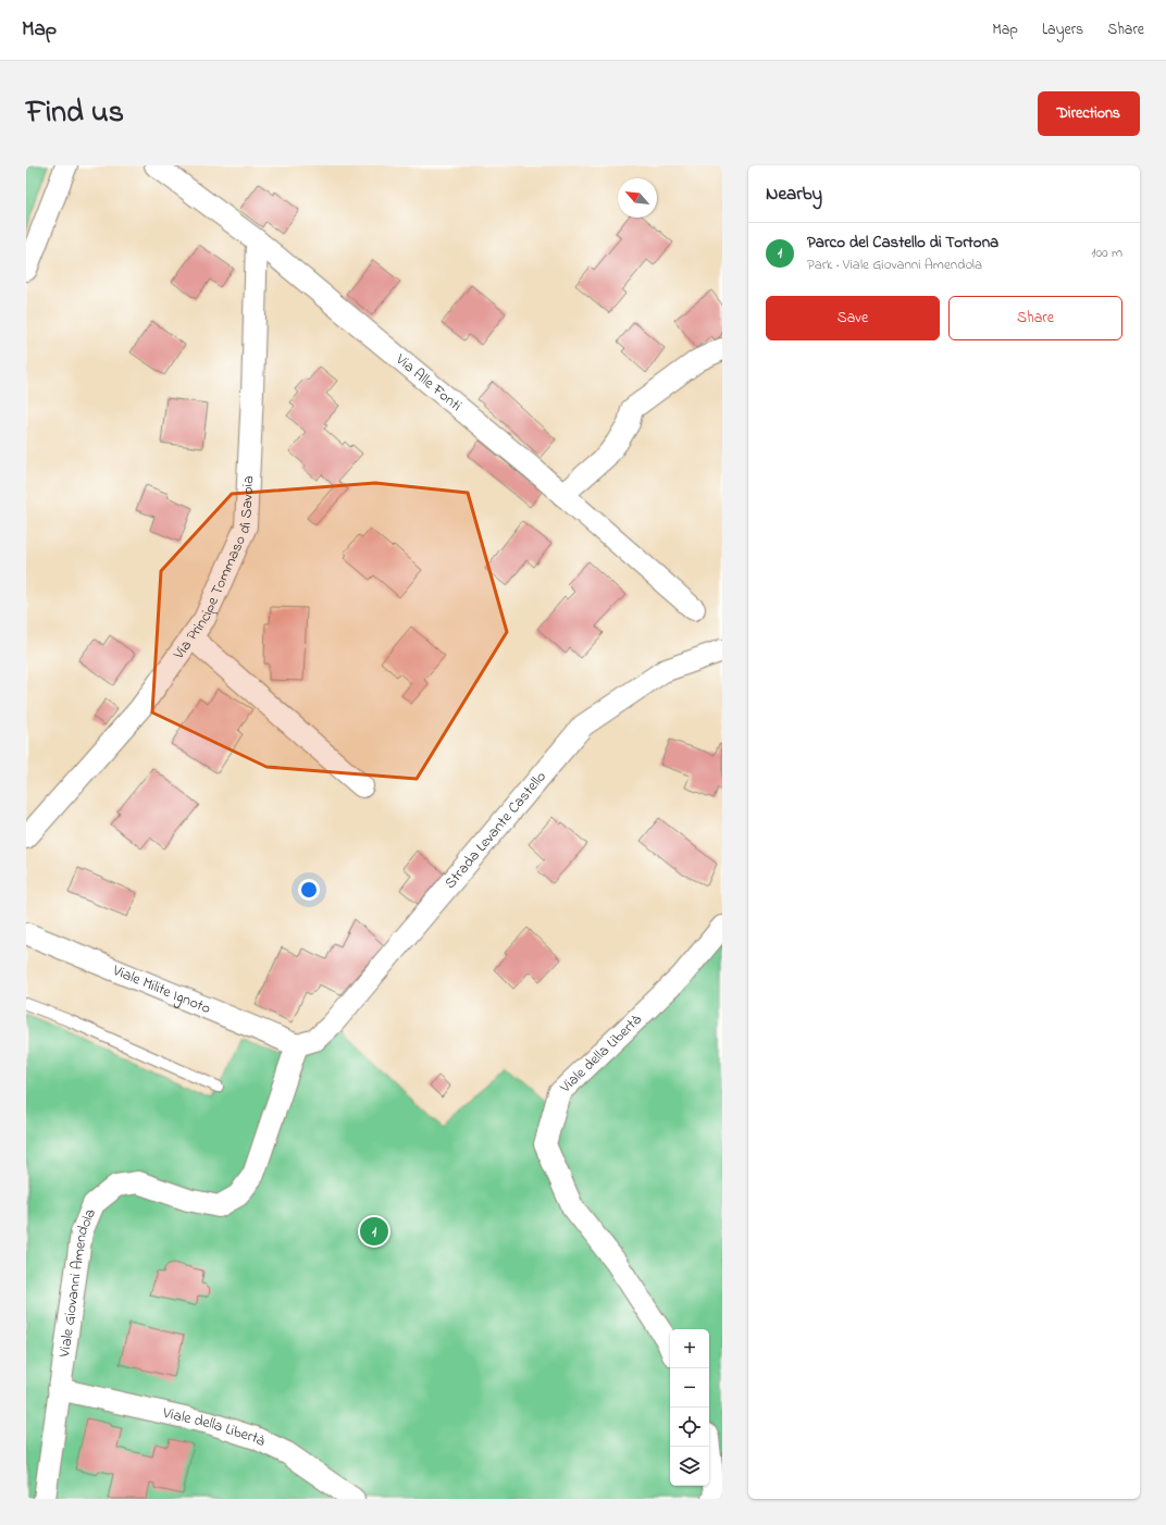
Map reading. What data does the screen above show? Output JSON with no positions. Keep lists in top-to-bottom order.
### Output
{
  "streets": {
    "street": [
      "Via Alle Fonti",
      "Via Principe Tommaso di Savoia",
      "Strada Levante Castello",
      "Viale Milite Ignoto",
      "Viale della Libertà",
      "Viale Giovanni Amendola"
    ]
  },
  "crossings": [
    ["Via Alle Fonti", "Via Principe Tommaso di Savoia"],
    ["Strada Levante Castello", "Viale Milite Ignoto"],
    ["Strada Levante Castello", "Viale Giovanni Amendola"],
    ["Viale Milite Ignoto", "Viale Giovanni Amendola"],
    ["Viale della Libertà", "Viale Giovanni Amendola"]
  ],
  "north": "top left",
  "page": {
    "header": "Map",
    "nav": ["Map", "Layers", "Share"],
    "title": "Find us",
    "buttons": [
      "Directions",
      ["Save", "Share"]
    ],
    "heading": "Nearby",
    "list": [
      {
        "mark": "1",
        "name": "Parco del Castello di Tortona",
        "note": "Park · Viale Giovanni Amendola",
        "value": "100 m"
      }
    ],
    "pins": "1",
    "map_buttons": ["+", "−"]
  }
}
